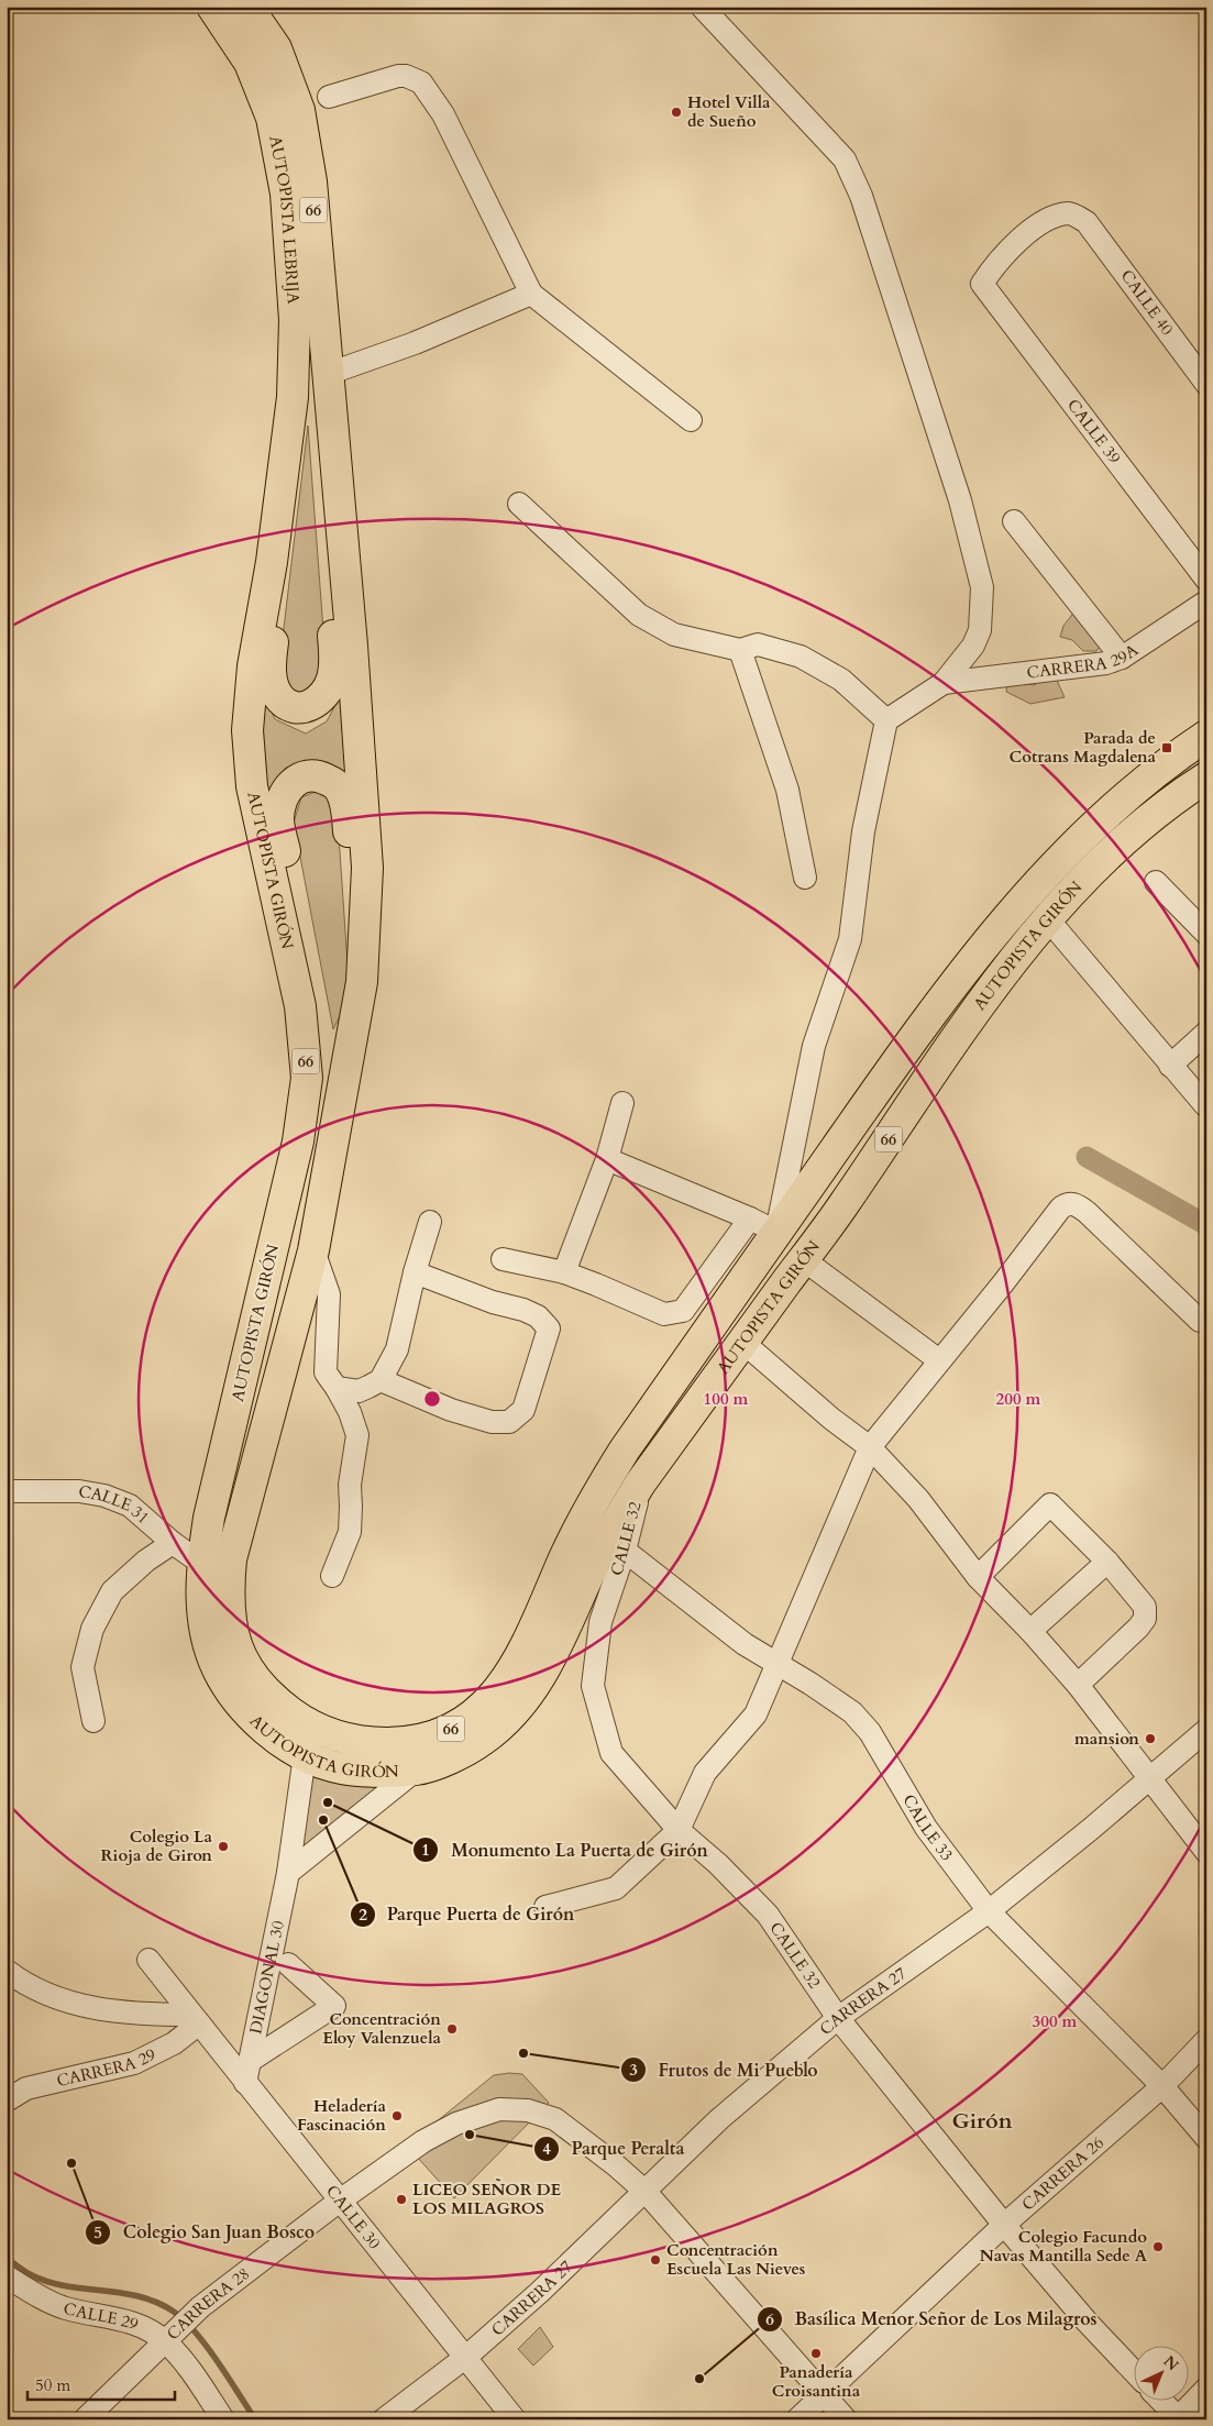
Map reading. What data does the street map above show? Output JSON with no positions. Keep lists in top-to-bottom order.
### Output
{
  "streets": {
    "highway": ["66", "AUTOPISTA LEBRIJA", "AUTOPISTA GIRÓN"],
    "street": [
      "CALLE 40",
      "CALLE 39",
      "CARRERA 29A",
      "CALLE 31",
      "CALLE 32",
      "CALLE 33",
      "DIAGONAL 30",
      "CARRERA 27",
      "CARRERA 29",
      "CARRERA 26",
      "CALLE 30",
      "CARRERA 28",
      "CALLE 29"
    ]
  },
  "crossings": [
    ["AUTOPISTA LEBRIJA", "AUTOPISTA GIRÓN"],
    ["CALLE 40", "CALLE 39"],
    ["AUTOPISTA GIRÓN", "CALLE 31"],
    ["AUTOPISTA GIRÓN", "CALLE 32"],
    ["AUTOPISTA GIRÓN", "DIAGONAL 30"],
    ["CALLE 32", "CALLE 33"],
    ["CALLE 32", "CARRERA 27"],
    ["CALLE 32", "CARRERA 26"],
    ["CALLE 33", "CARRERA 27"],
    ["CALLE 33", "CARRERA 26"],
    ["DIAGONAL 30", "CALLE 30"],
    ["CARRERA 27", "CALLE 30"],
    ["CARRERA 27", "CARRERA 28"],
    ["CARRERA 29", "CALLE 30"],
    ["CALLE 30", "CARRERA 28"],
    ["CARRERA 28", "CALLE 29"]
  ],
  "districts": ["Girón"],
  "places": {
    "other": [
      "Hotel Villa de Sueño",
      "mansion",
      "Monumento La Puerta de Girón",
      "Parque Puerta de Girón",
      "Colegio La Rioja de Giron",
      "Concentración Eloy Valenzuela",
      "Frutos de Mi Pueblo",
      "Heladería Fascinación",
      "Parque Peralta",
      "Colegio San Juan Bosco",
      "LICEO SEÑOR DE LOS MILAGROS",
      "Colegio Facundo Navas Mantilla Sede A",
      "Concentración Escuela Las Nieves",
      "Panadería Croisantina",
      "Basílica Menor Señor de Los Milagros"
    ],
    "transit": ["Parada de Cotrans Magdalena"]
  },
  "scale_bar": "50 m",
  "north": "top right",
  "rings": ["100 m", "200 m", "300 m"]
}
